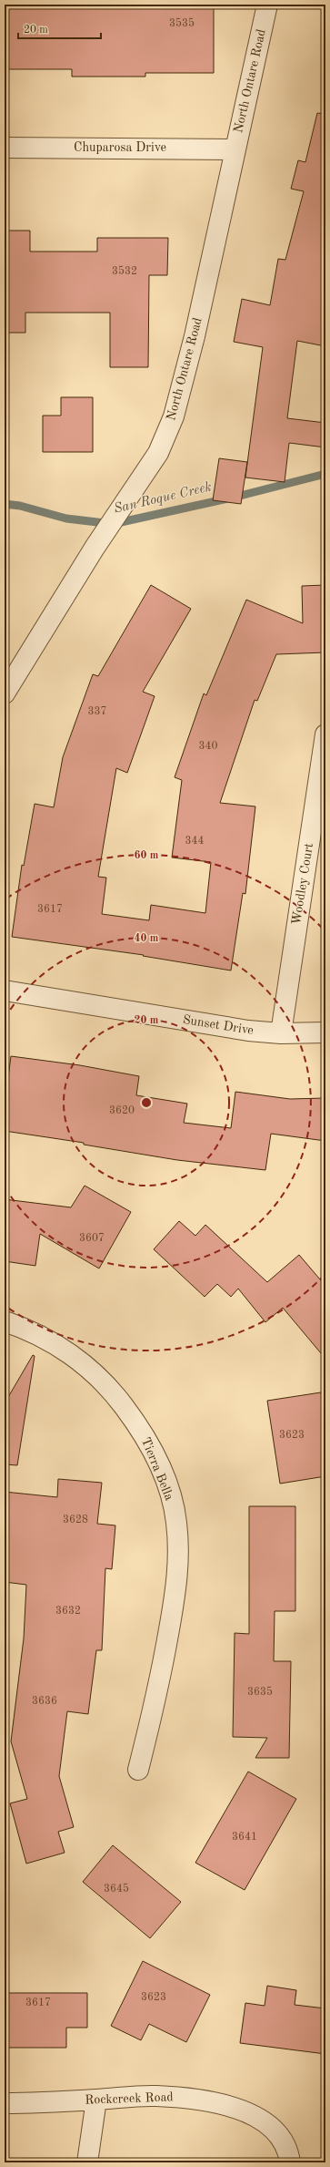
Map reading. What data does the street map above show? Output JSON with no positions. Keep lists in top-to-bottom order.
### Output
{
  "streets": {
    "street": [
      "North Ontare Road",
      "Chuparosa Drive",
      "Woodley Court",
      "Sunset Drive",
      "Tierra Bella",
      "Rockcreek Road"
    ]
  },
  "crossings": [
    ["North Ontare Road", "Chuparosa Drive"],
    ["Woodley Court", "Sunset Drive"]
  ],
  "water": ["San Roque Creek"],
  "house_numbers": [
    "3535",
    "3532",
    "337",
    "340",
    "344",
    "3617",
    "3620",
    "3607",
    "3623",
    "3628",
    "3632",
    "3635",
    "3636",
    "3641",
    "3645",
    "3623",
    "3617"
  ],
  "scale_bar": "20 m",
  "rings": ["60 m", "40 m", "20 m"]
}
